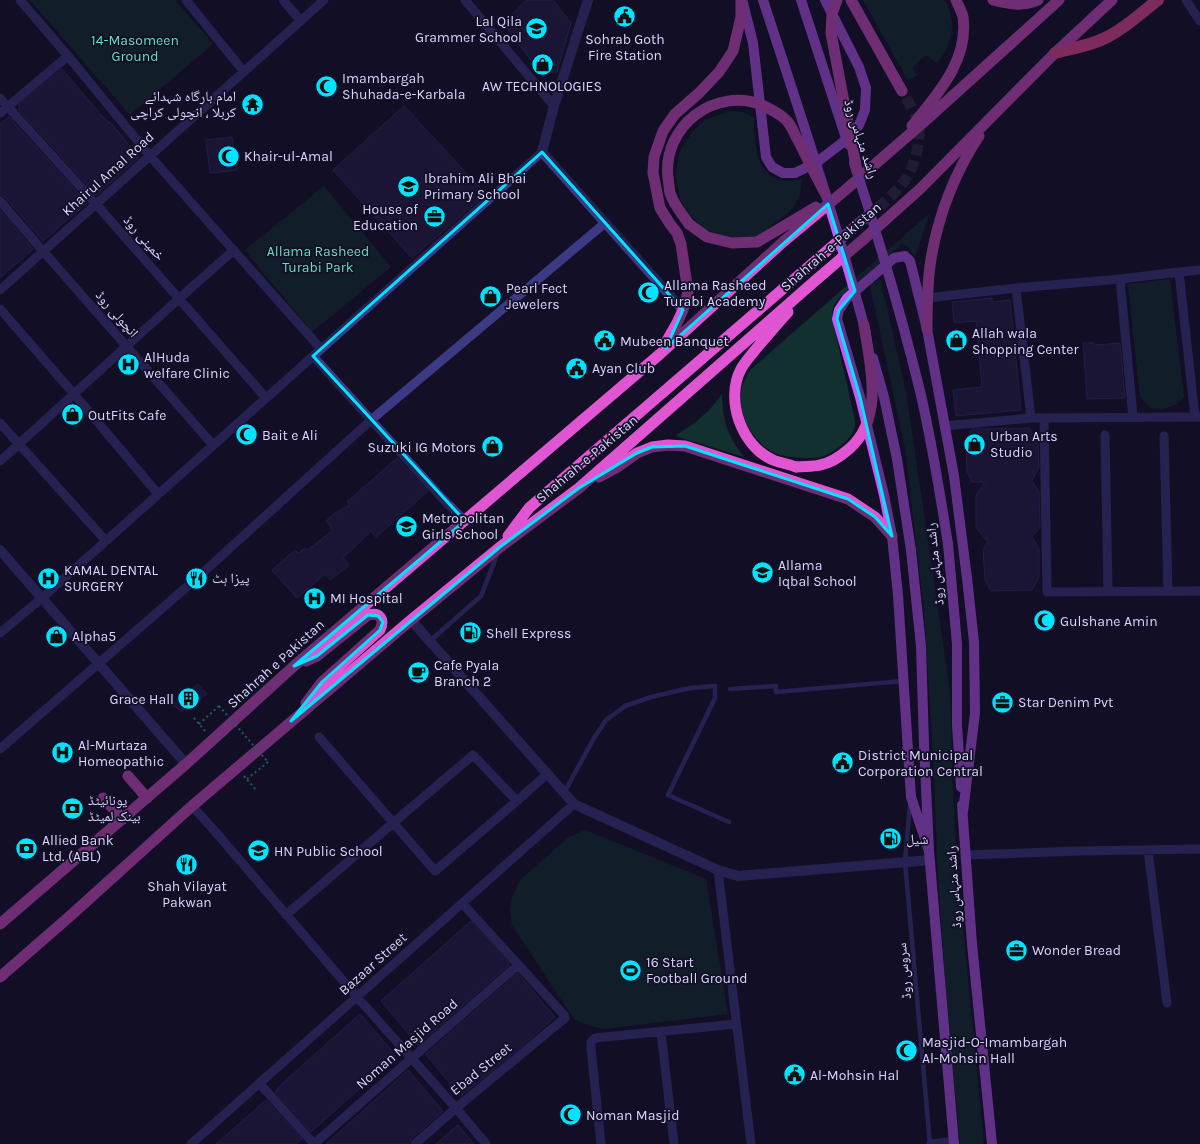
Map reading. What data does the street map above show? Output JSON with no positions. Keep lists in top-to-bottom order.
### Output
{
  "streets": {
    "highway": ["Shahrah-e-Pakistan", "Shahrah e Pakistan"],
    "main road": ["راشد منہاس روڈ"],
    "street": [
      "Khairul Amal Road",
      "خمینی روڈ",
      "انچولی روڈ",
      "Bazaar Street",
      "Noman Masjid Road",
      "Ebad Street"
    ],
    "lane": ["سروس روڈ"]
  },
  "crossings": [
    ["Khairul Amal Road", "خمینی روڈ"],
    ["Khairul Amal Road", "انچولی روڈ"],
    ["Noman Masjid Road", "Ebad Street"]
  ],
  "parks": ["14-Masomeen Ground", "Allama Rasheed Turabi Park"],
  "places": {
    "public building": [
      "Sohrab Goth Fire Station",
      "Mubeen Banquet",
      "Ayan Club",
      "District Municipal Corporation Central",
      "Al-Mohsin Hal"
    ],
    "school or university": [
      "Lal Qila Grammer School",
      "Ibrahim Ali Bhai Primary School",
      "Metropolitan Girls School",
      "Allama Iqbal School",
      "HN Public School"
    ],
    "shop": [
      "AW TECHNOLOGIES",
      "Pearl Fect Jewelers",
      "Allah wala Shopping Center",
      "OutFits Cafe",
      "Urban Arts Studio",
      "Suzuki IG Motors",
      "Alpha5"
    ],
    "mosque": [
      "Imambargah Shuhada-e-Karbala",
      "Khair-ul-Amal",
      "Allama Rasheed Turabi Academy",
      "Bait e Ali",
      "Gulshane Amin",
      "Masjid-O-Imambargah Al-Mohsin Hall",
      "Noman Masjid"
    ],
    "temple": ["امام بارگاہ شہدائے کربلا ، انچولی کراچی"],
    "office": ["House of Education", "Star Denim Pvt", "Wonder Bread"],
    "hospital": [
      "AlHuda welfare Clinic",
      "KAMAL DENTAL SURGERY",
      "MI Hospital",
      "Al-Murtaza Homeopathic"
    ],
    "restaurant": ["پیزا ہٹ", "Shah Vilayat Pakwan"],
    "fuel station": ["Shell Express", "شیل"],
    "cafe": ["Cafe Pyala Branch 2"],
    "building": ["Grace Hall"],
    "bank": ["یونائیٹڈ بینک لمیٹڈ", "Allied Bank Ltd. (ABL)"],
    "sports": ["16 Start Football Ground"]
  }
}
